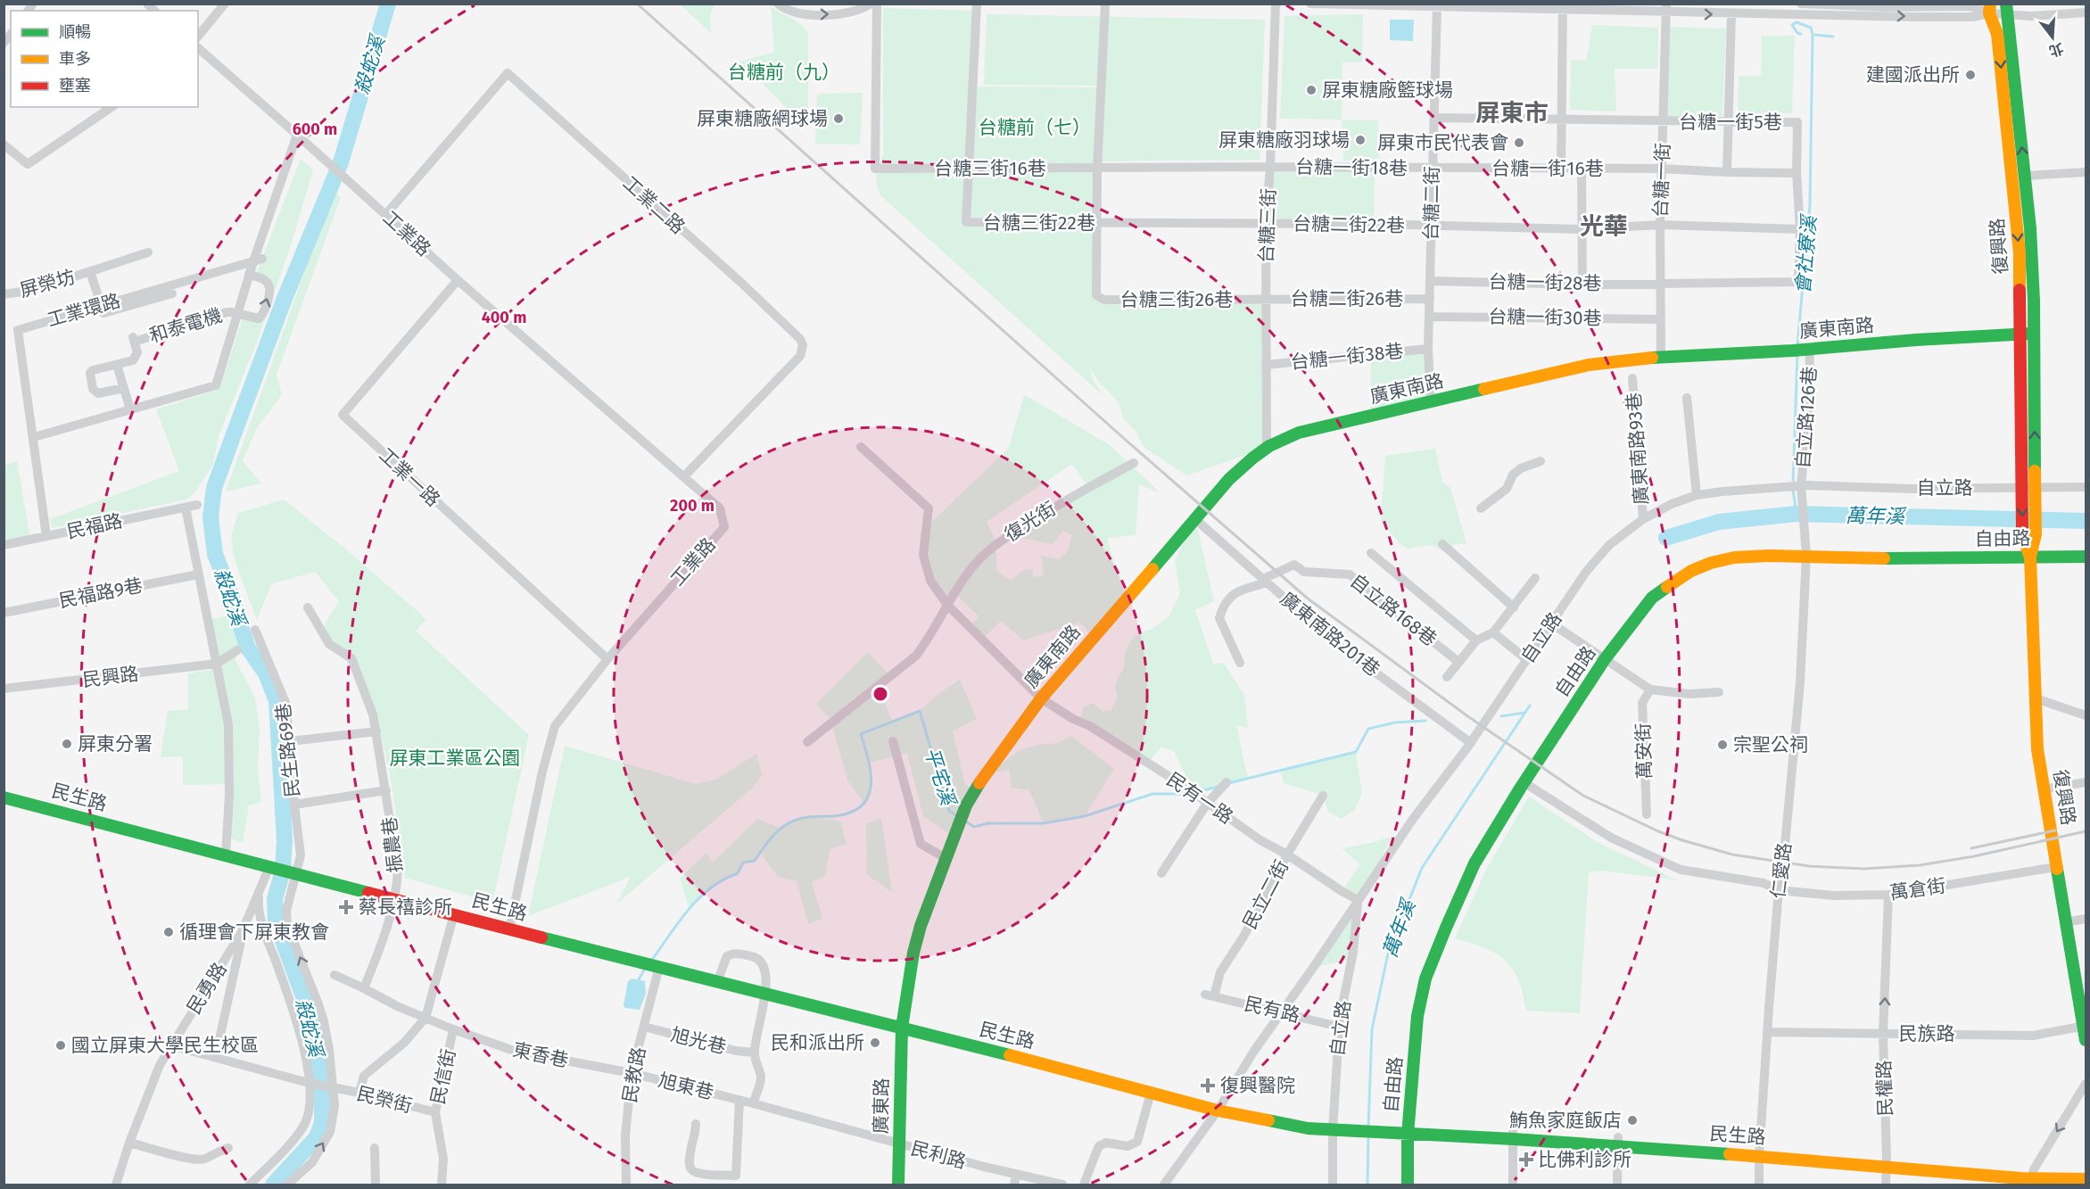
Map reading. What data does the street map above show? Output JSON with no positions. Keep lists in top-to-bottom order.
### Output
{
  "streets": {
    "street": [
      "台糖一街5巷",
      "台糖一街18巷",
      "台糖三街16巷",
      "台糖一街16巷",
      "台糖一街",
      "台糖二街",
      "工業二路",
      "台糖三街22巷",
      "台糖二街22巷",
      "台糖三街",
      "工業路",
      "復興路",
      "台糖一街28巷",
      "屏榮坊",
      "台糖二街26巷",
      "台糖三街26巷",
      "工業環路",
      "台糖一街30巷",
      "和泰電機",
      "廣東南路",
      "台糖一街38巷",
      "自立路126巷",
      "廣東南路93巷",
      "工業一路",
      "自立路",
      "復光街",
      "民福路",
      "自由路",
      "民福路9巷",
      "自立路168巷",
      "廣東南路201巷",
      "民興路",
      "民生路69巷",
      "萬安街",
      "民生路",
      "民有一路",
      "振農巷",
      "仁愛路",
      "萬倉街",
      "民立二街",
      "民勇路",
      "民有路",
      "民族路",
      "旭光巷",
      "東香巷",
      "民教路",
      "民信街",
      "旭東巷",
      "民權路",
      "民榮街",
      "廣東路",
      "民利路"
    ]
  },
  "crossings": [
    ["台糖一街5巷", "台糖一街16巷"],
    ["台糖一街5巷", "台糖一街"],
    ["台糖一街5巷", "台糖二街"],
    ["台糖一街18巷", "台糖三街16巷"],
    ["台糖一街18巷", "台糖一街16巷"],
    ["台糖一街18巷", "台糖二街"],
    ["台糖一街18巷", "台糖三街"],
    ["台糖三街16巷", "台糖三街22巷"],
    ["台糖三街16巷", "台糖三街"],
    ["台糖一街16巷", "台糖一街"],
    ["台糖一街16巷", "台糖二街"],
    ["台糖一街", "台糖二街22巷"],
    ["台糖一街", "台糖一街28巷"],
    ["台糖一街", "台糖一街30巷"],
    ["台糖一街", "廣東南路"],
    ["台糖二街", "台糖二街22巷"],
    ["台糖二街", "台糖一街28巷"],
    ["台糖二街", "台糖二街26巷"],
    ["台糖二街", "台糖一街30巷"],
    ["台糖二街", "廣東南路"],
    ["台糖二街", "台糖一街38巷"],
    ["工業二路", "工業路"],
    ["台糖三街22巷", "台糖二街22巷"],
    ["台糖三街22巷", "台糖三街"],
    ["台糖三街22巷", "台糖三街26巷"],
    ["台糖二街22巷", "台糖三街"],
    ["台糖二街22巷", "台糖一街28巷"],
    ["台糖三街", "台糖二街26巷"],
    ["台糖三街", "台糖三街26巷"],
    ["台糖三街", "廣東南路"],
    ["台糖三街", "台糖一街38巷"],
    ["工業路", "工業一路"],
    ["工業路", "民生路"],
    ["復興路", "廣東南路"],
    ["復興路", "自立路"],
    ["復興路", "自由路"],
    ["復興路", "萬倉街"],
    ["復興路", "民族路"],
    ["屏榮坊", "工業環路"],
    ["台糖二街26巷", "台糖三街26巷"],
    ["工業環路", "民福路"],
    ["廣東南路", "自立路126巷"],
    ["廣東南路", "廣東南路201巷"],
    ["廣東南路", "民生路"],
    ["廣東南路", "民有一路"],
    ["廣東南路", "廣東路"],
    ["自立路126巷", "自立路"],
    ["自立路126巷", "自由路"],
    ["自立路126巷", "仁愛路"],
    ["廣東南路93巷", "自立路"],
    ["自立路", "廣東南路201巷"],
    ["自立路", "民生路"],
    ["自立路", "民有一路"],
    ["自立路", "民有路"],
    ["自由路", "民生路"],
    ["自由路", "仁愛路"],
    ["自由路", "萬倉街"],
    ["自立路168巷", "廣東南路201巷"],
    ["民生路69巷", "民生路"],
    ["民生路69巷", "民榮街"],
    ["民生路", "振農巷"],
    ["民生路", "仁愛路"],
    ["民生路", "民勇路"],
    ["民生路", "民教路"],
    ["民生路", "民權路"],
    ["民生路", "廣東路"],
    ["民有一路", "民立二街"],
    ["振農巷", "民信街"],
    ["仁愛路", "萬倉街"],
    ["仁愛路", "民族路"],
    ["萬倉街", "民權路"],
    ["民立二街", "民有路"],
    ["民族路", "民權路"],
    ["旭光巷", "民教路"],
    ["東香巷", "民教路"],
    ["東香巷", "民信街"],
    ["東香巷", "旭東巷"],
    ["民教路", "旭東巷"],
    ["民信街", "民榮街"],
    ["旭東巷", "民利路"],
    ["廣東路", "民利路"]
  ],
  "one_way": ["民權路"],
  "districts": ["屏東市", "光華"],
  "water": [
    "殺蛇溪",
    "會社寮溪",
    "萬年溪",
    "平宅溪"
  ],
  "parks": ["台糖前（九）", "台糖前（七）", "屏東工業區公園"],
  "places": {
    "other": [
      "建國派出所",
      "屏東糖廠籃球場",
      "屏東糖廠網球場",
      "屏東糖廠羽球場",
      "屏東市民代表會",
      "屏東分署",
      "宗聖公祠",
      "循理會下屏東教會",
      "民和派出所",
      "國立屏東大學民生校區",
      "鮪魚家庭飯店"
    ],
    "health": ["蔡長禧診所", "復興醫院", "比佛利診所"]
  },
  "legend": ["順暢", "車多", "壅塞"],
  "north": "bottom",
  "rings": ["600 m", "400 m", "200 m"]
}
